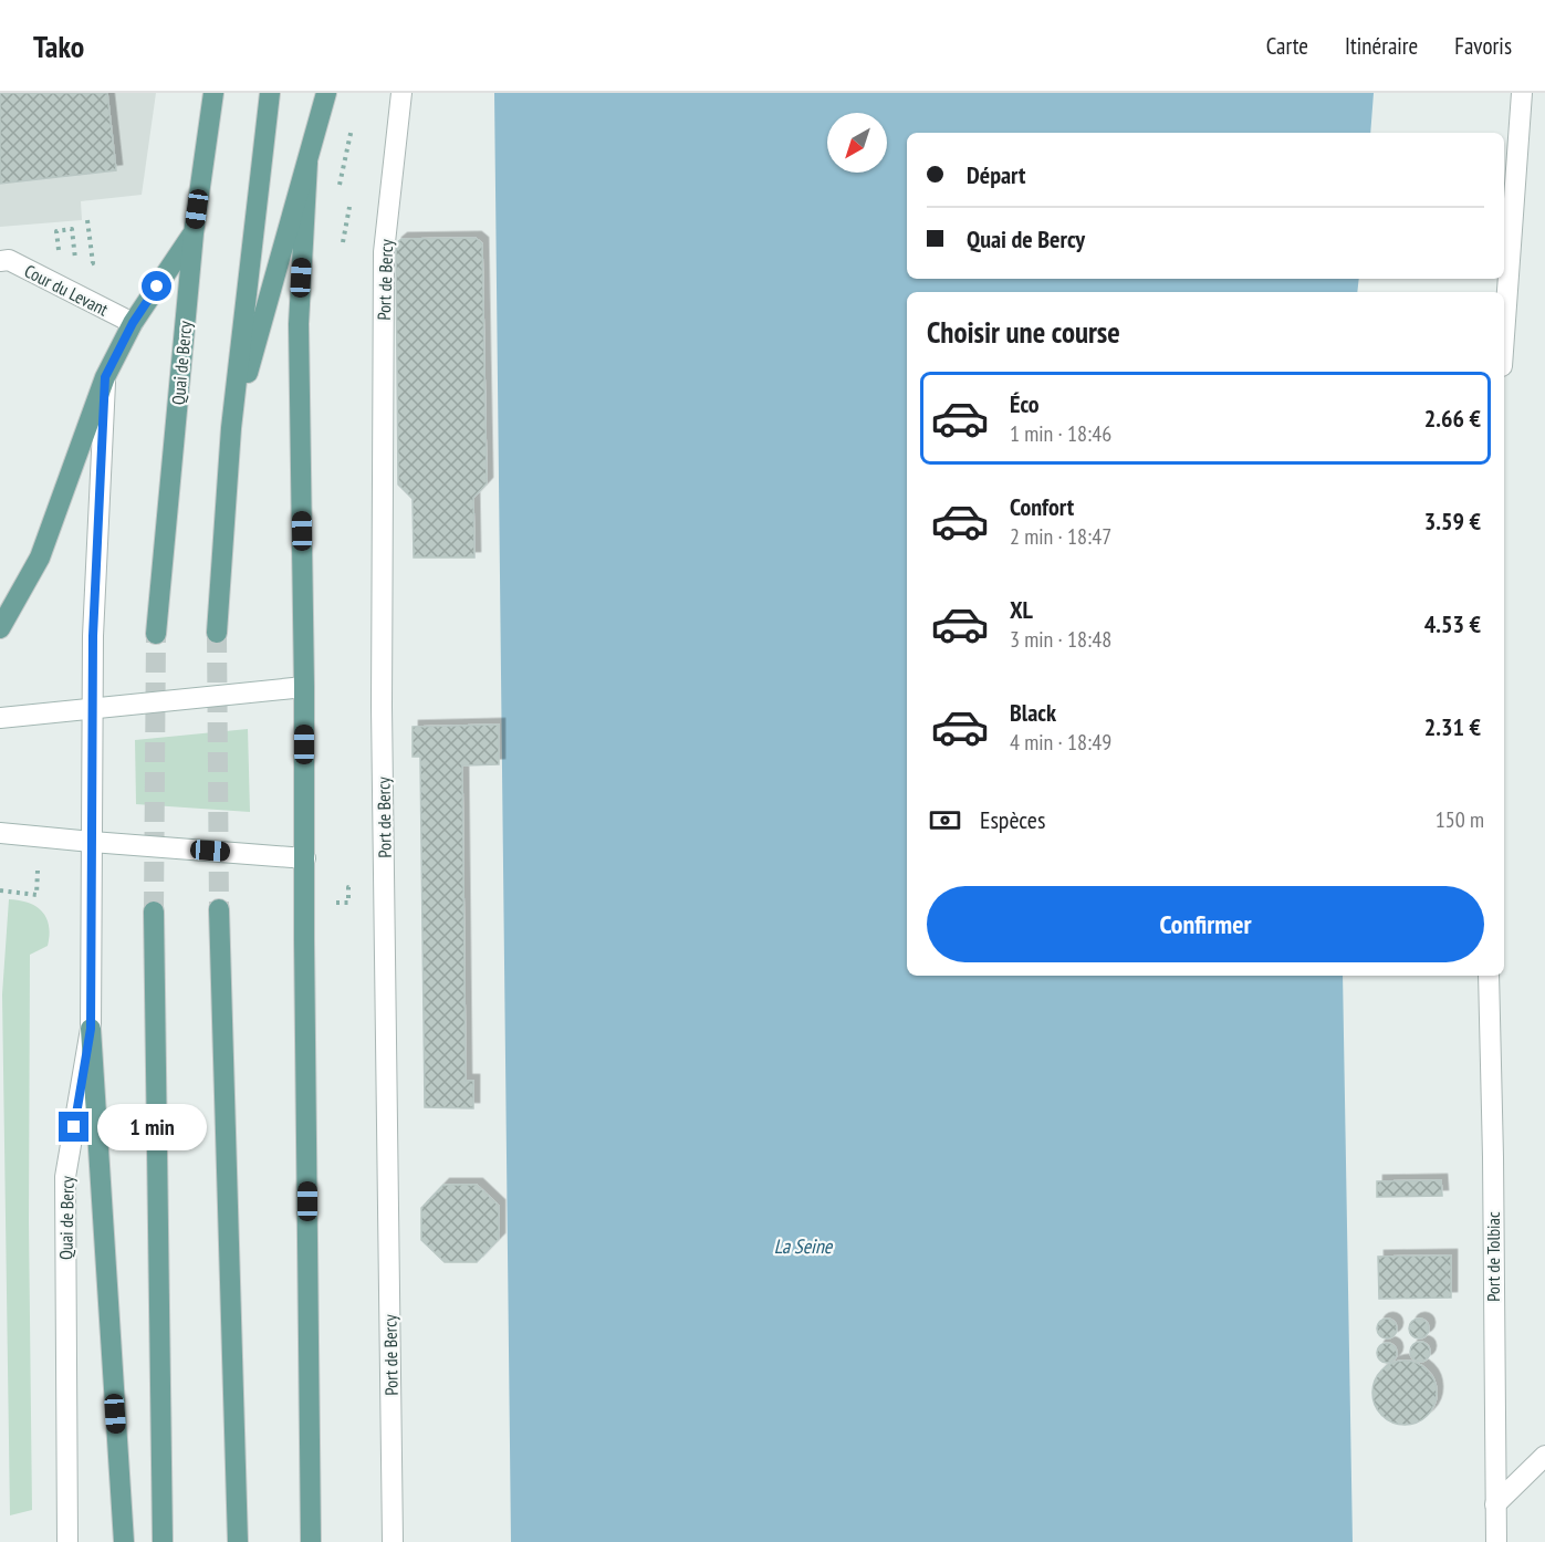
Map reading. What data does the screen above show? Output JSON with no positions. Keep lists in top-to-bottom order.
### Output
{
  "streets": {
    "main road": ["Quai de Bercy"],
    "street": ["Port de Bercy", "Cour du Levant", "Port de Tolbiac"]
  },
  "water": ["La Seine"],
  "north": "bottom left",
  "page": {
    "header": "Tako",
    "nav": ["Carte", "Itinéraire", "Favoris"],
    "banner": ["Départ", "Quai de Bercy"],
    "heading": "Choisir une course",
    "list": [
      {
        "name": "Éco",
        "note": "1 min · 18:46",
        "value": "2.66 €"
      },
      {
        "name": "Confort",
        "note": "2 min · 18:47",
        "value": "3.59 €"
      },
      {
        "name": "XL",
        "note": "3 min · 18:48",
        "value": "4.53 €"
      },
      {
        "name": "Black",
        "note": "4 min · 18:49",
        "value": "2.31 €"
      }
    ],
    "pay": ["Espèces", "150 m"],
    "buttons": "Confirmer",
    "bubble": "1 min"
  }
}
